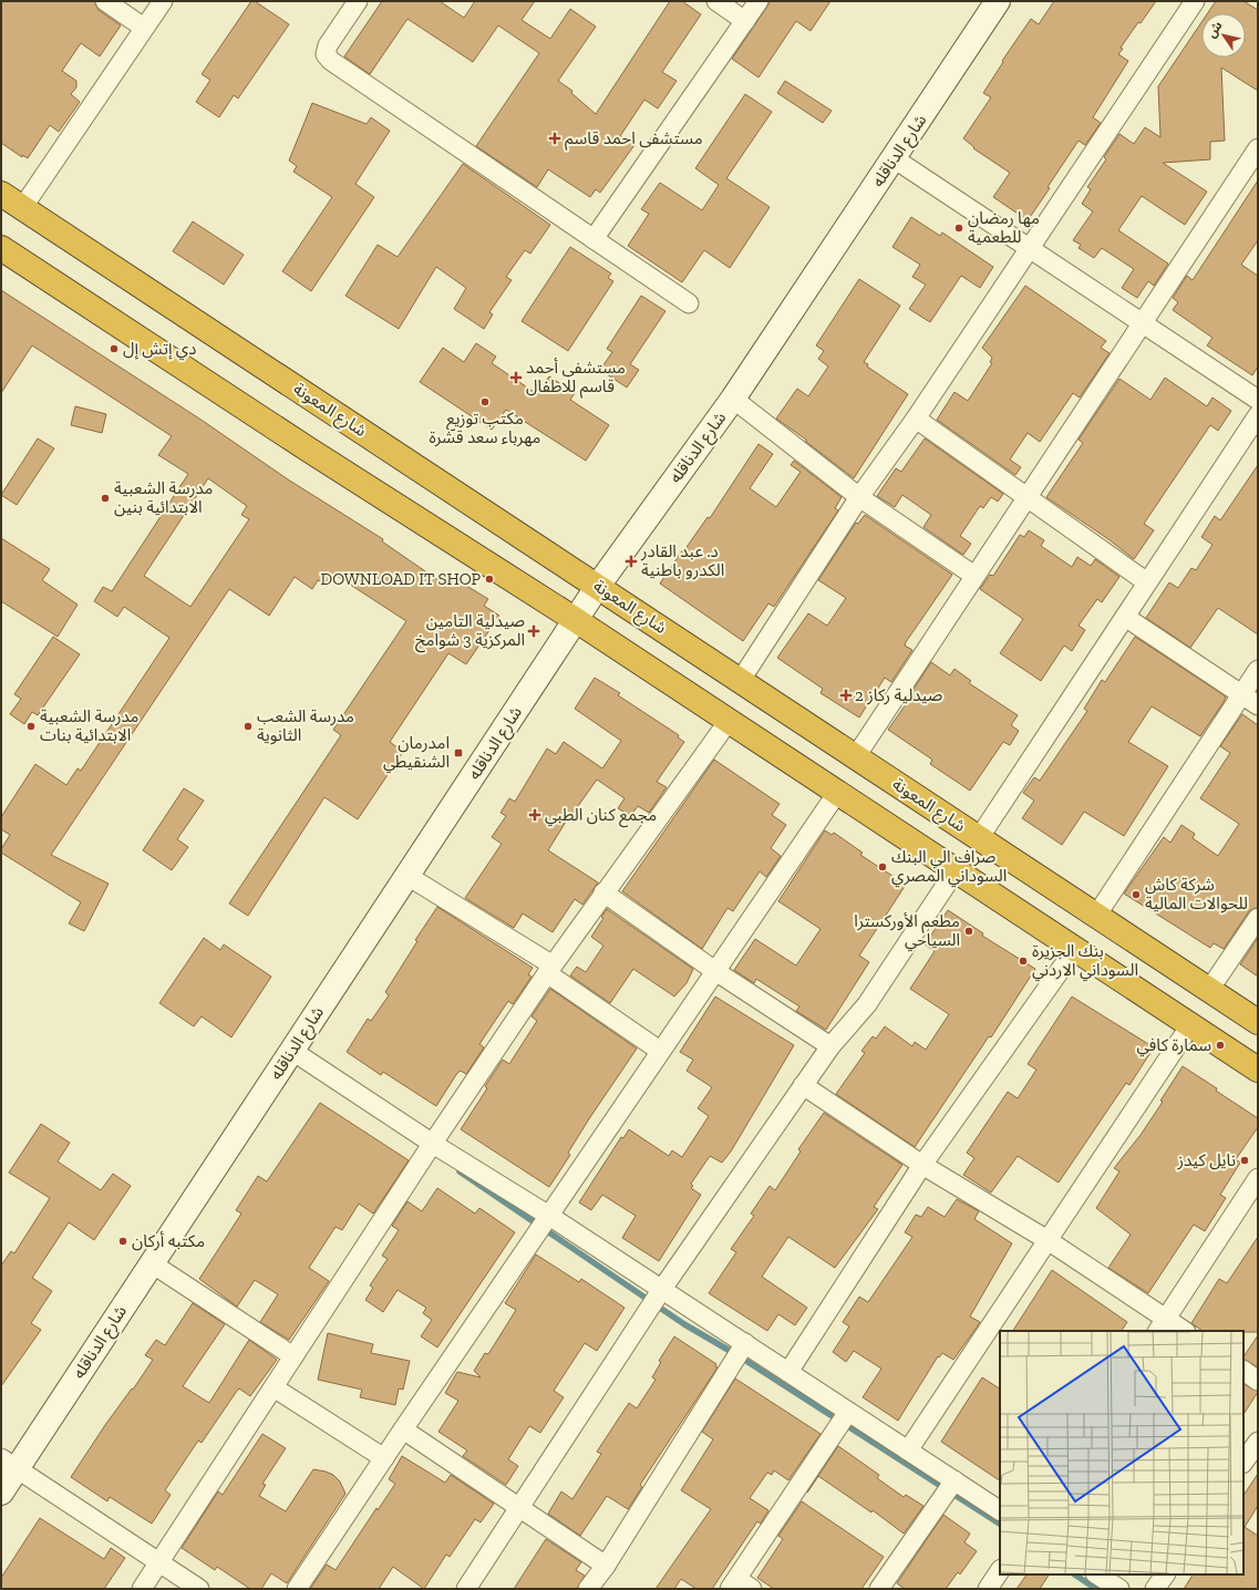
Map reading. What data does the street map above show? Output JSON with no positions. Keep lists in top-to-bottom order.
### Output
{
  "streets": {
    "highway": ["شارع المعونة"],
    "street": ["شارع الدناقله"]
  },
  "crossings": [
    ["شارع الدناقله", "شارع المعونة"]
  ],
  "places": {
    "health": [
      "مستشفى احمد قاسم",
      "مستشفى أحمد قاسم للاطفال",
      "د. عبد القادر الكدرو باطنية",
      "صيدلية التامين المركزية 3 شوامخ",
      "صيدلية ركاز 2",
      "مجمع كنان الطبي"
    ],
    "other": [
      "مها رمضان للطعمية",
      "دي إتش إل",
      "مكتب توزيع مهرباء سعد قشرة",
      "مدرسة الشعبية الابتدائية بنين",
      "DOWNLOAD IT SHOP",
      "مدرسة الشعبية الابتدائية بنات",
      "مدرسة الشعب الثانوية",
      "صراف الي البنك السوداني المصري",
      "شركة كاش للحوالات المالية",
      "مطعم الأوركسترا السياحي",
      "بنك الجزيرة السوداني الاردني",
      "سمارة كافي",
      "نايل كيدز",
      "مكتبه أركان"
    ],
    "transit": ["امدرمان الشنقيطي"]
  },
  "north": "top left"
}
